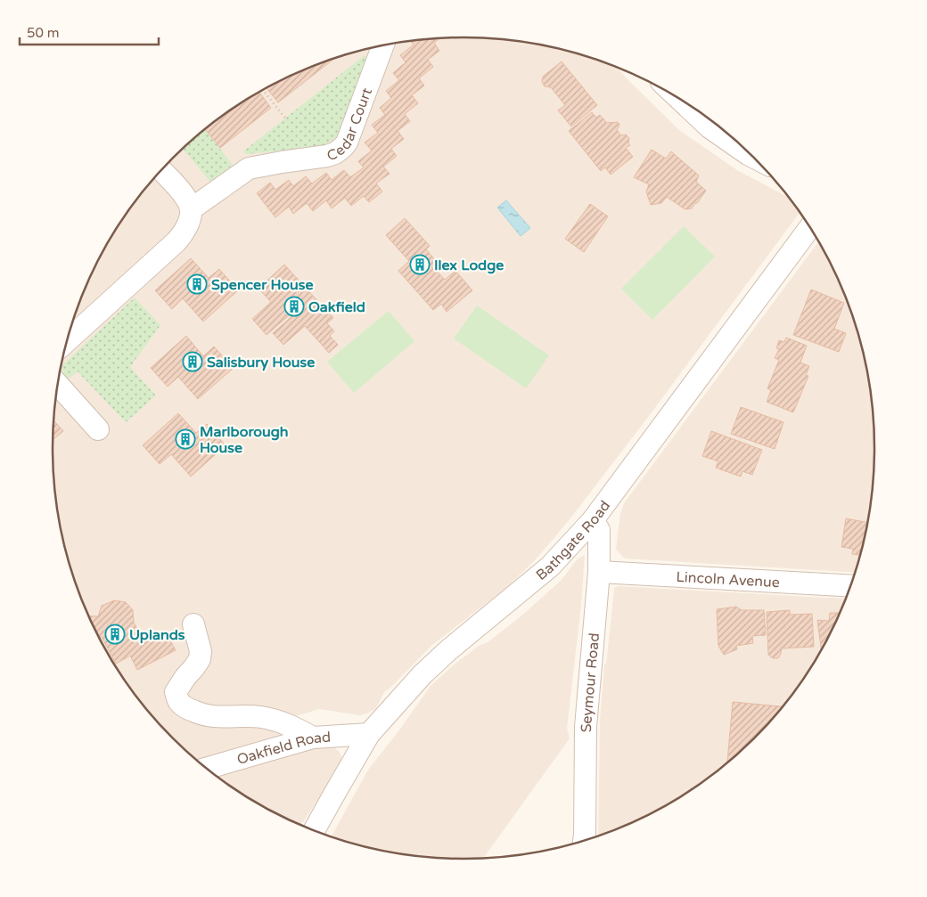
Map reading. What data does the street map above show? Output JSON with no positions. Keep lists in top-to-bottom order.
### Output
{
  "streets": {
    "street": [
      "Cedar Court",
      "Bathgate Road",
      "Lincoln Avenue",
      "Seymour Road",
      "Oakfield Road"
    ]
  },
  "crossings": [
    ["Bathgate Road", "Seymour Road"],
    ["Bathgate Road", "Oakfield Road"],
    ["Lincoln Avenue", "Seymour Road"]
  ],
  "places": {
    "building": [
      "Ilex Lodge",
      "Spencer House",
      "Oakfield",
      "Salisbury House",
      "Marlborough House",
      "Uplands"
    ]
  },
  "scale_bar": "50 m"
}
